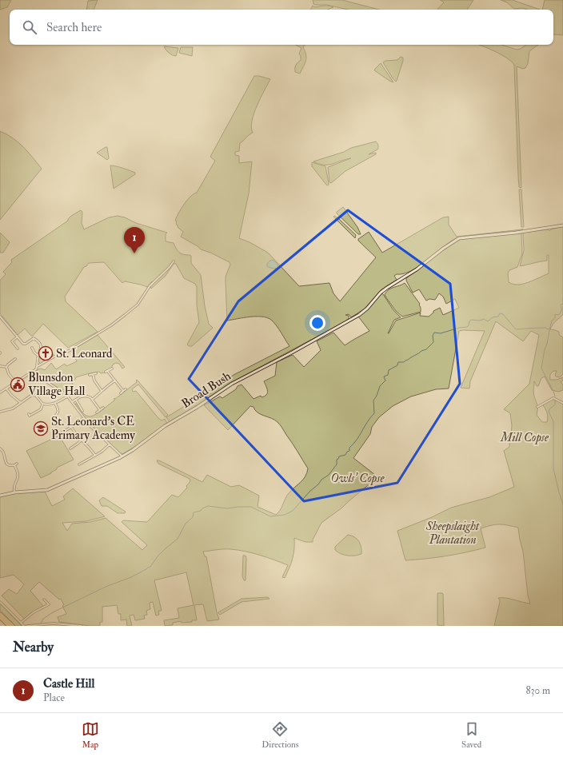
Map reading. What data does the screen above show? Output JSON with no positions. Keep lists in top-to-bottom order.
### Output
{
  "streets": {
    "main road": ["Broad Bush"]
  },
  "parks": ["Mill Copse", "Owls' Copse", "Sheepslaight Plantation"],
  "places": {
    "church": ["St. Leonard"],
    "public building": ["Blunsdon Village Hall"],
    "school or university": ["St. Leonard's CE Primary Academy"]
  },
  "page": {
    "search": "Search here",
    "pins": "1",
    "heading": "Nearby",
    "list": [
      {
        "mark": "1",
        "name": "Castle Hill",
        "note": "Place",
        "value": "830 m"
      }
    ],
    "nav": ["Map", "Directions", "Saved"]
  }
}
